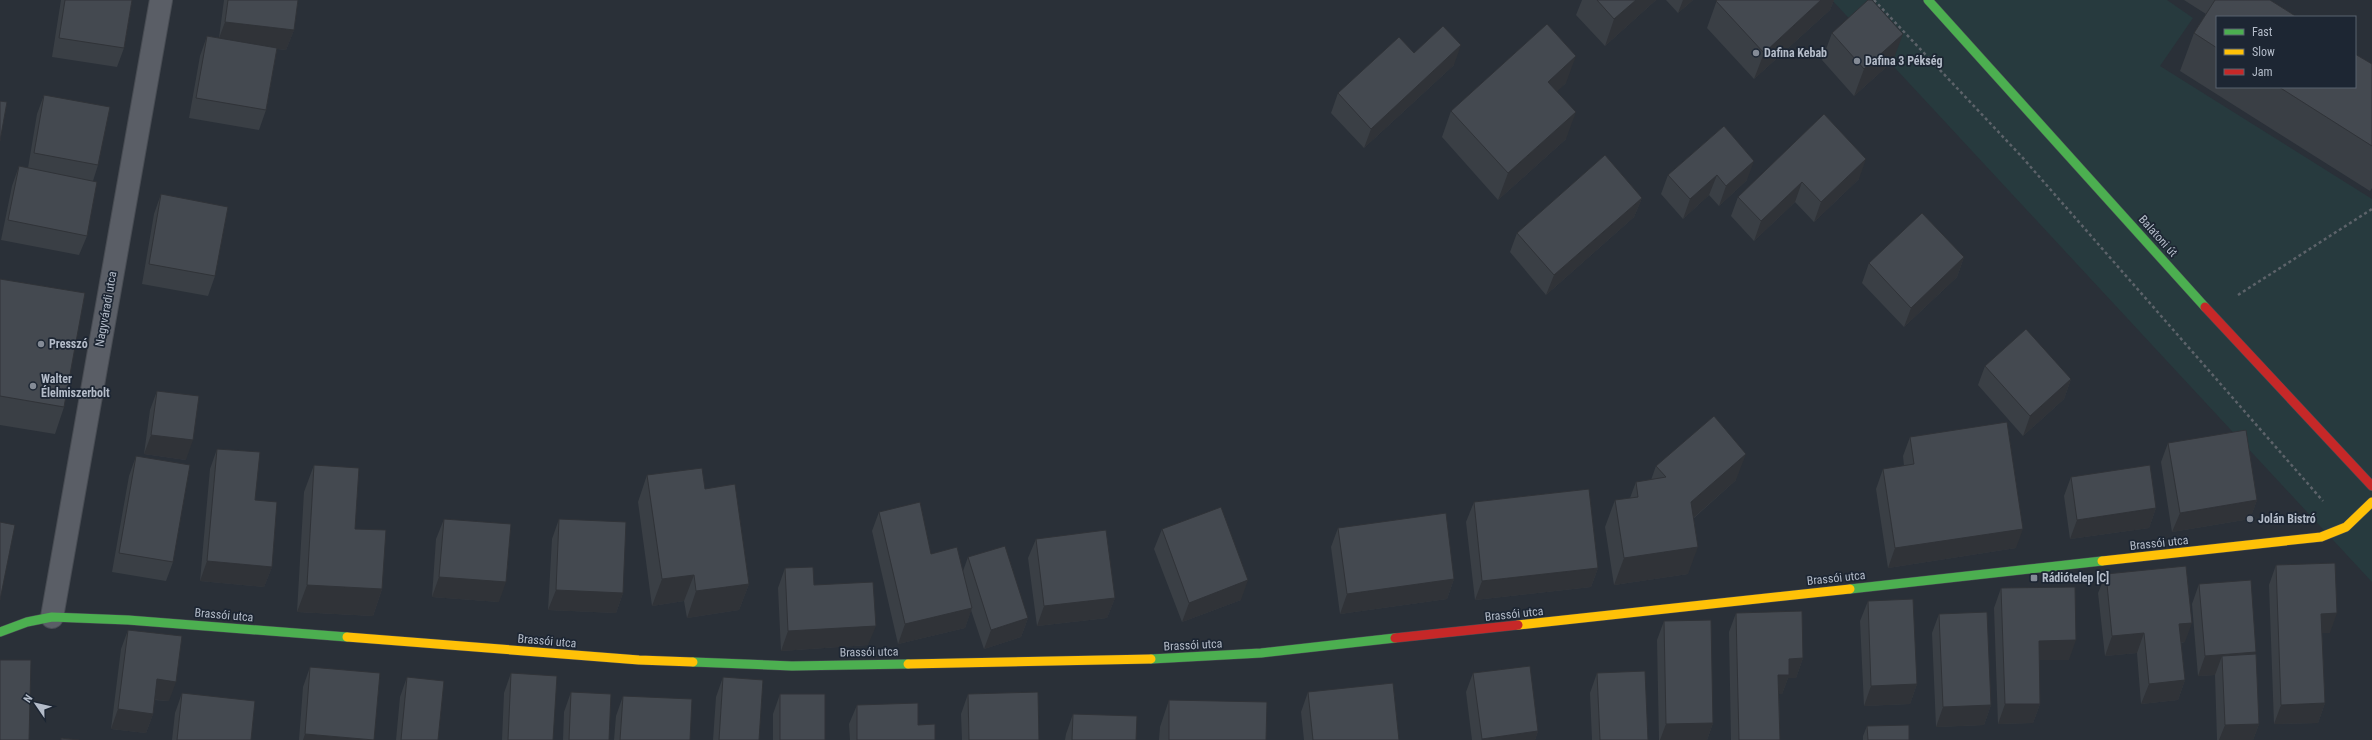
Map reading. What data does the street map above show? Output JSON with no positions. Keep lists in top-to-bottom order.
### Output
{
  "streets": {
    "street": ["Balatoni út", "Nagyváradi utca", "Brassói utca"]
  },
  "crossings": [
    ["Nagyváradi utca", "Brassói utca"]
  ],
  "places": {
    "other": [
      "Dafina Kebab",
      "Dafina 3 Pékség",
      "Presszó",
      "Walter Élelmiszerbolt",
      "Jolán Bistró"
    ],
    "transit": ["Rádiótelep [C]"]
  },
  "legend": ["Fast", "Slow", "Jam"],
  "north": "top left"
}
